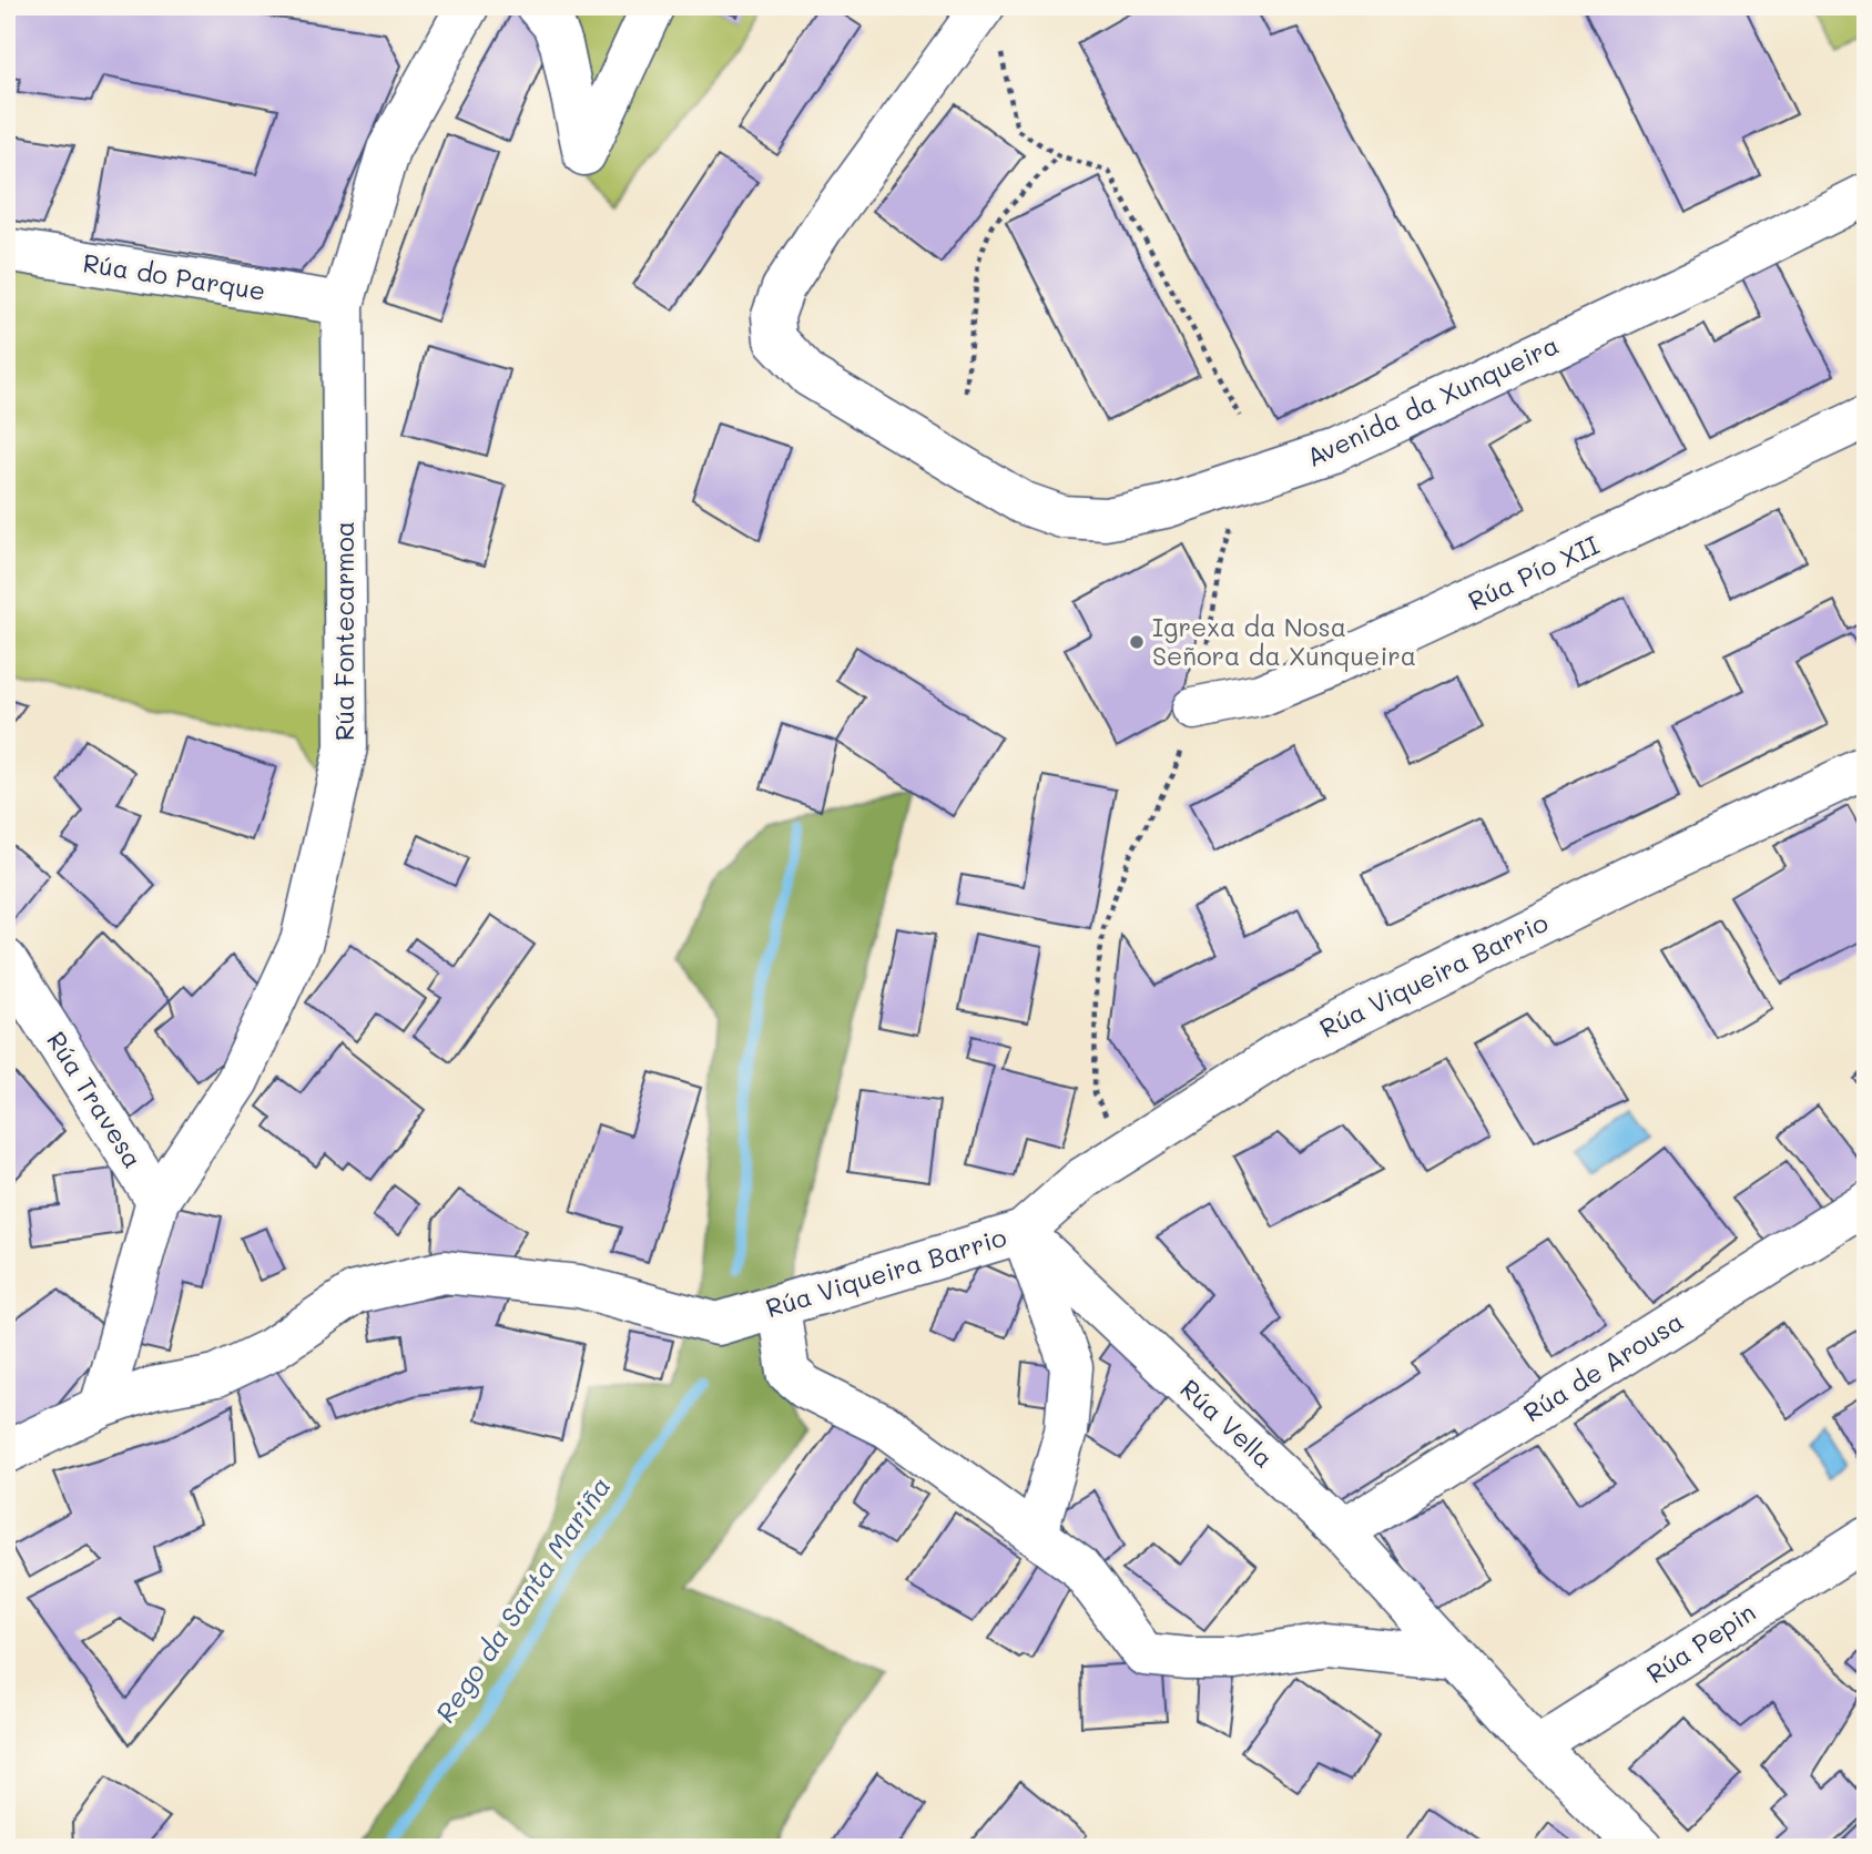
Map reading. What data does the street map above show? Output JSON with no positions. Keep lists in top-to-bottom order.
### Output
{
  "streets": {
    "street": [
      "Rúa do Parque",
      "Avenida da Xunqueira",
      "Rúa Pío XII",
      "Rúa Fontecarmoa",
      "Rúa Viqueira Barrio",
      "Rúa Travesa",
      "Rúa de Arousa",
      "Rúa Vella",
      "Rúa Pepin"
    ]
  },
  "crossings": [
    ["Rúa do Parque", "Rúa Fontecarmoa"],
    ["Rúa Fontecarmoa", "Rúa Viqueira Barrio"],
    ["Rúa Fontecarmoa", "Rúa Travesa"],
    ["Rúa Viqueira Barrio", "Rúa Vella"],
    ["Rúa de Arousa", "Rúa Vella"],
    ["Rúa Vella", "Rúa Pepin"]
  ],
  "water": ["Rego da Santa Mariña"],
  "places": ["Igrexa da Nosa Señora da Xunqueira"]
}
